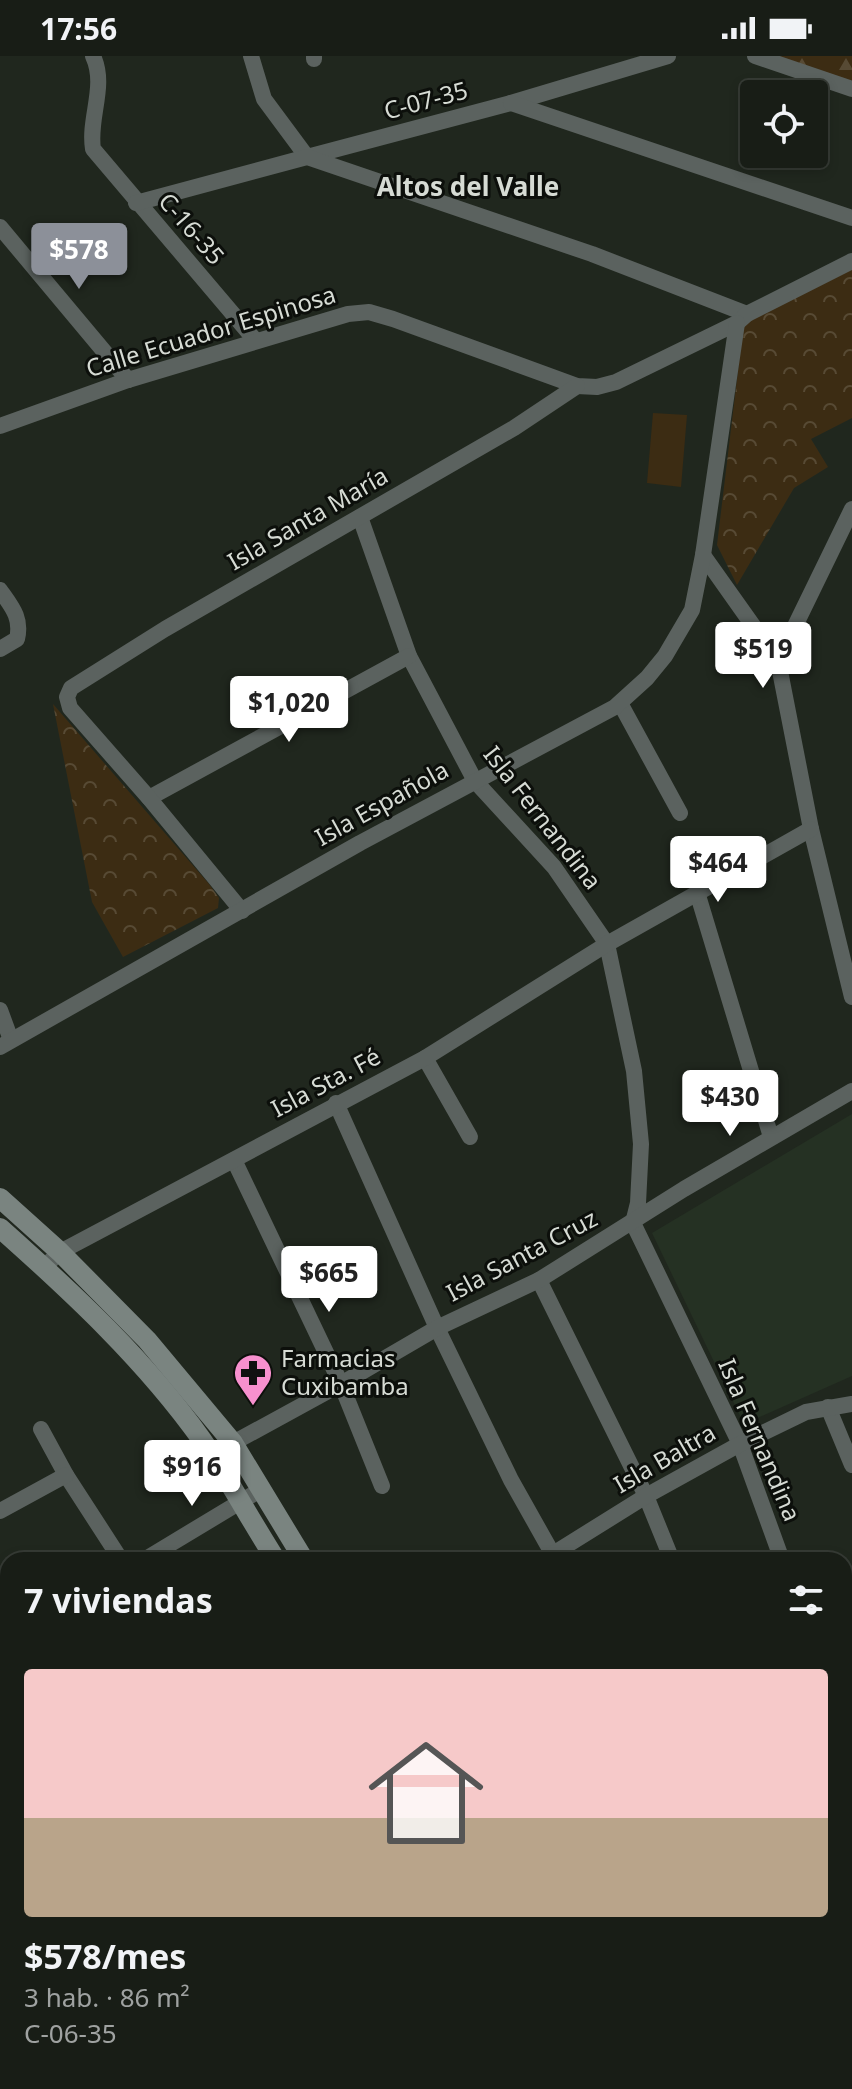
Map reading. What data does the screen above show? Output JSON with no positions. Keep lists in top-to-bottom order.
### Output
{
  "streets": {
    "street": [
      "C-07-35",
      "C-16-35",
      "Calle Ecuador Espinosa",
      "Isla Santa María",
      "Isla Española",
      "Isla Fernandina",
      "Isla Sta. Fé",
      "Isla Santa Cruz",
      "Isla Baltra"
    ]
  },
  "crossings": [
    ["C-07-35", "C-16-35"],
    ["C-16-35", "Calle Ecuador Espinosa"],
    ["Calle Ecuador Espinosa", "Isla Santa María"],
    ["Calle Ecuador Espinosa", "Isla Española"],
    ["Isla Santa María", "Isla Fernandina"],
    ["Isla Española", "Isla Fernandina"],
    ["Isla Fernandina", "Isla Sta. Fé"],
    ["Isla Fernandina", "Isla Santa Cruz"],
    ["Isla Fernandina", "Isla Baltra"]
  ],
  "districts": ["Altos del Valle"],
  "places": {
    "pharmacy": ["Farmacias Cuxibamba"]
  },
  "page": {
    "status": "17:56",
    "price": [
      "$578",
      "$519",
      "$1,020",
      "$464",
      "$430",
      "$665",
      "$916"
    ],
    "heading": "7 viviendas",
    "list": [
      {
        "name": "$578/mes",
        "note": "3 hab. · 86 m² · C-06-35"
      }
    ]
  }
}
